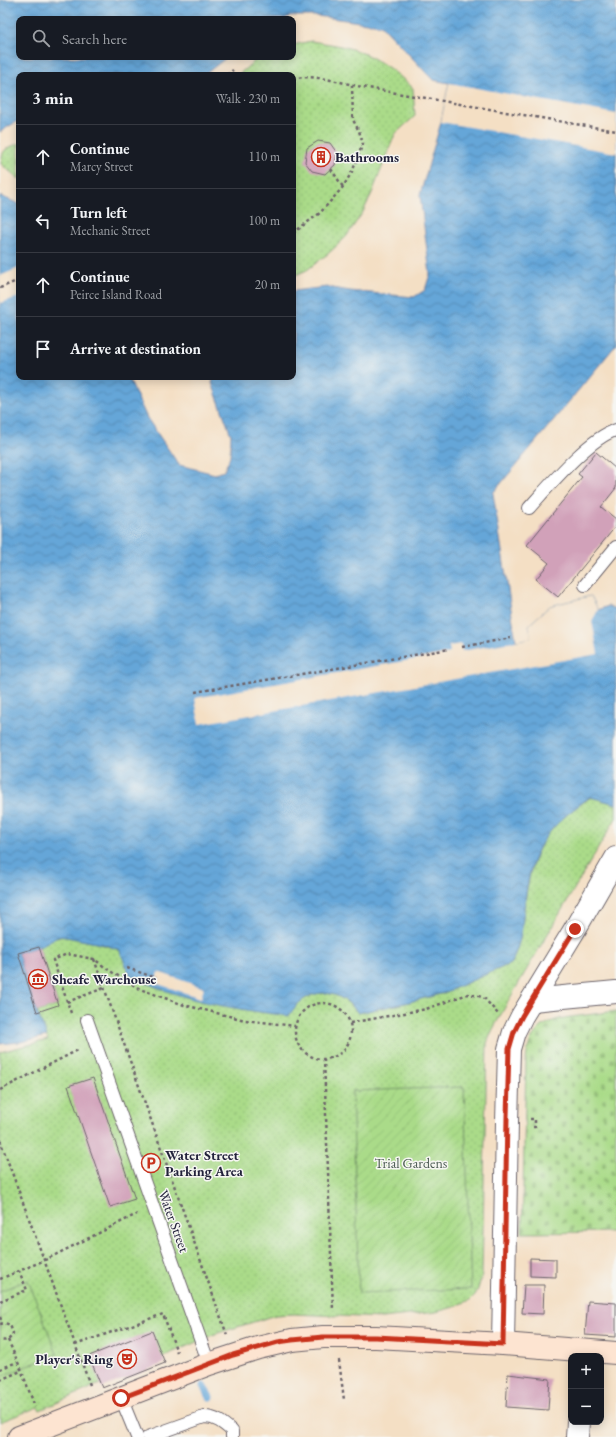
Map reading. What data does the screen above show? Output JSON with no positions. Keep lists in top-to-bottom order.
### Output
{
  "streets": {
    "lane": ["Water Street"]
  },
  "parks": ["Trial Gardens"],
  "places": {
    "building": ["Bathrooms"],
    "museum": ["Sheafe Warehouse"],
    "parking": ["Water Street Parking Area"],
    "theatre": ["Player's Ring"]
  },
  "page": {
    "search": "Search here",
    "heading": ["3 min", "Walk · 230 m"],
    "list": [
      ["Continue", "Marcy Street", "110 m"],
      ["Turn left", "Mechanic Street", "100 m"],
      ["Continue", "Peirce Island Road", "20 m"],
      "Arrive at destination"
    ],
    "map_buttons": ["+", "−"]
  }
}
